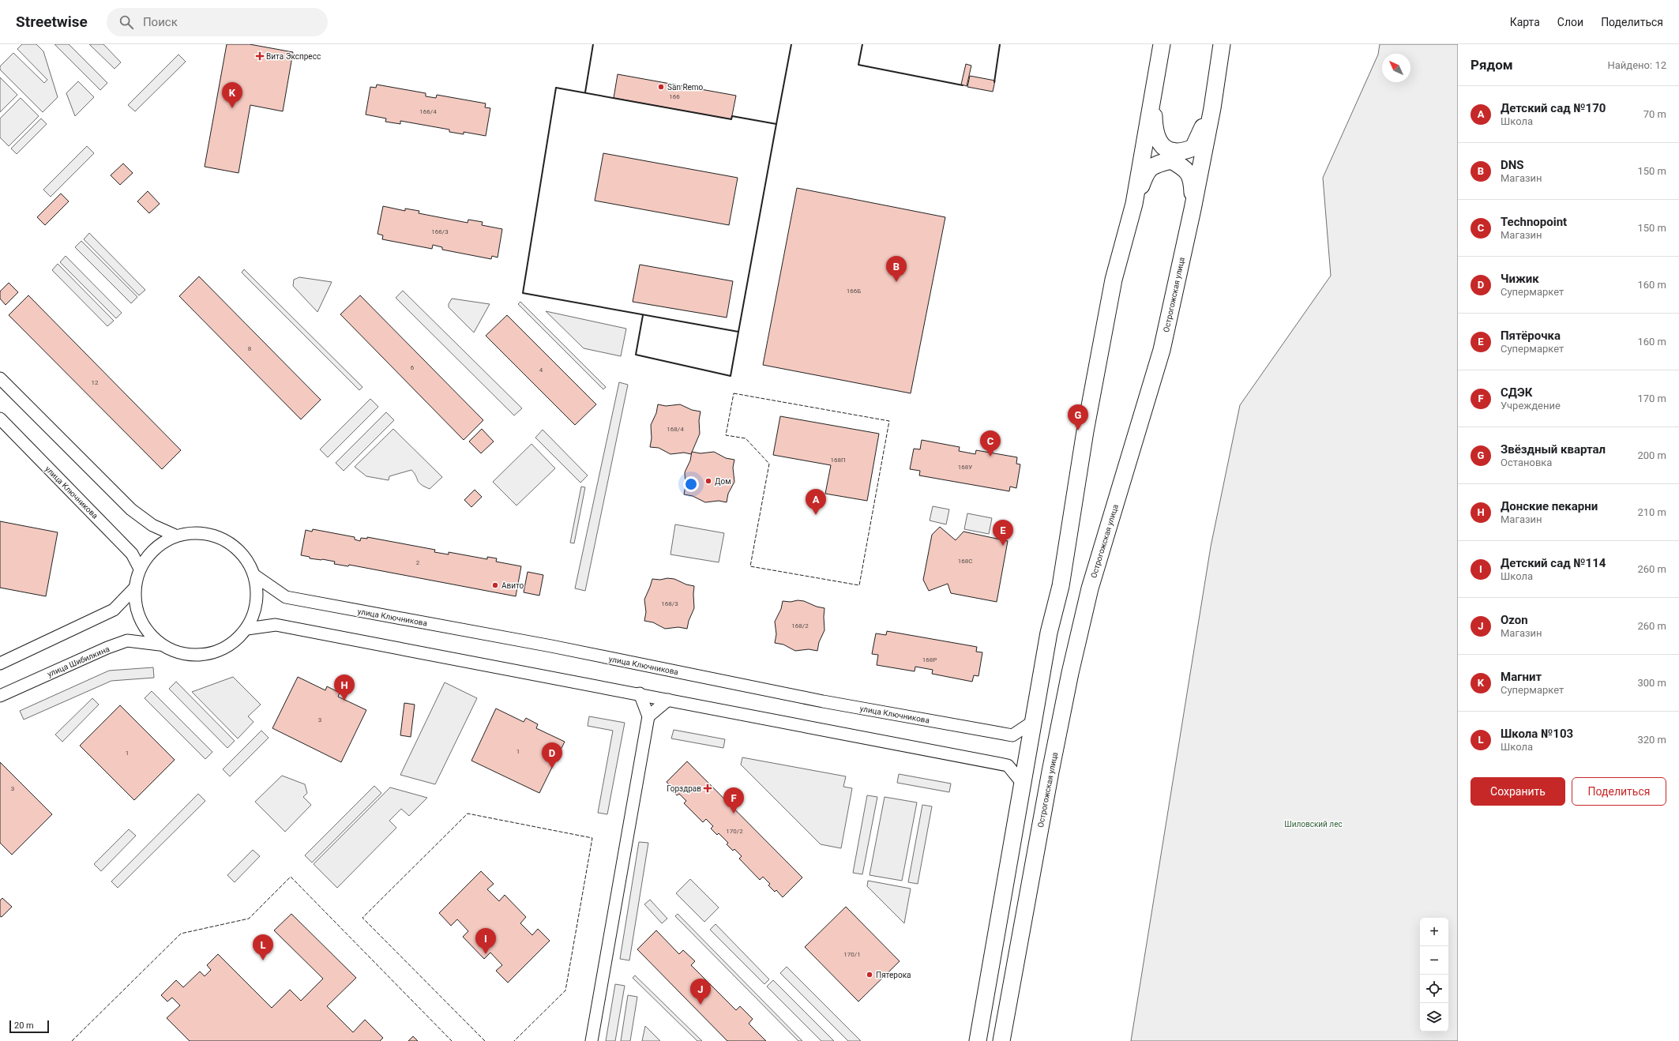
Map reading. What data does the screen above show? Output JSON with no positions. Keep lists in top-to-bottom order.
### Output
{
  "streets": {
    "street": ["Острогожская улица", "улица Ключникова", "улица Шибилкина"]
  },
  "parks": ["Шиловский лес"],
  "places": {
    "health": ["Вита Экспресс", "Горздрав"],
    "other": [
      "San Remo",
      "Дом",
      "Авито",
      "Пятерока"
    ]
  },
  "house_numbers": [
    "166",
    "166/4",
    "166/3",
    "166Б",
    "8",
    "6",
    "4",
    "12",
    "168/4",
    "168П",
    "168У",
    "168С",
    "2",
    "168/3",
    "168/2",
    "168Р",
    "3",
    "1",
    "1",
    "3",
    "170/2",
    "170/1"
  ],
  "scale_bar": "20 m",
  "north": "top left",
  "page": {
    "header": "Streetwise",
    "search": "Поиск",
    "nav": ["Карта", "Слои", "Поделиться"],
    "heading": ["Рядом", "Найдено: 12"],
    "pins": [
      "K",
      "B",
      "G",
      "C",
      "A",
      "E",
      "H",
      "D",
      "F",
      "I",
      "L",
      "J"
    ],
    "list": [
      {
        "mark": "A",
        "name": "Детский сад №170",
        "note": "Школа",
        "value": "70 m"
      },
      {
        "mark": "B",
        "name": "DNS",
        "note": "Магазин",
        "value": "150 m"
      },
      {
        "mark": "C",
        "name": "Technopoint",
        "note": "Магазин",
        "value": "150 m"
      },
      {
        "mark": "D",
        "name": "Чижик",
        "note": "Супермаркет",
        "value": "160 m"
      },
      {
        "mark": "E",
        "name": "Пятёрочка",
        "note": "Супермаркет",
        "value": "160 m"
      },
      {
        "mark": "F",
        "name": "СДЭК",
        "note": "Учреждение",
        "value": "170 m"
      },
      {
        "mark": "G",
        "name": "Звёздный квартал",
        "note": "Остановка",
        "value": "200 m"
      },
      {
        "mark": "H",
        "name": "Донские пекарни",
        "note": "Магазин",
        "value": "210 m"
      },
      {
        "mark": "I",
        "name": "Детский сад №114",
        "note": "Школа",
        "value": "260 m"
      },
      {
        "mark": "J",
        "name": "Ozon",
        "note": "Магазин",
        "value": "260 m"
      },
      {
        "mark": "K",
        "name": "Магнит",
        "note": "Супермаркет",
        "value": "300 m"
      },
      {
        "mark": "L",
        "name": "Школа №103",
        "note": "Школа",
        "value": "320 m"
      }
    ],
    "buttons": ["Сохранить", "Поделиться"],
    "map_buttons": ["+", "−"],
    "scale": "20 m"
  }
}
